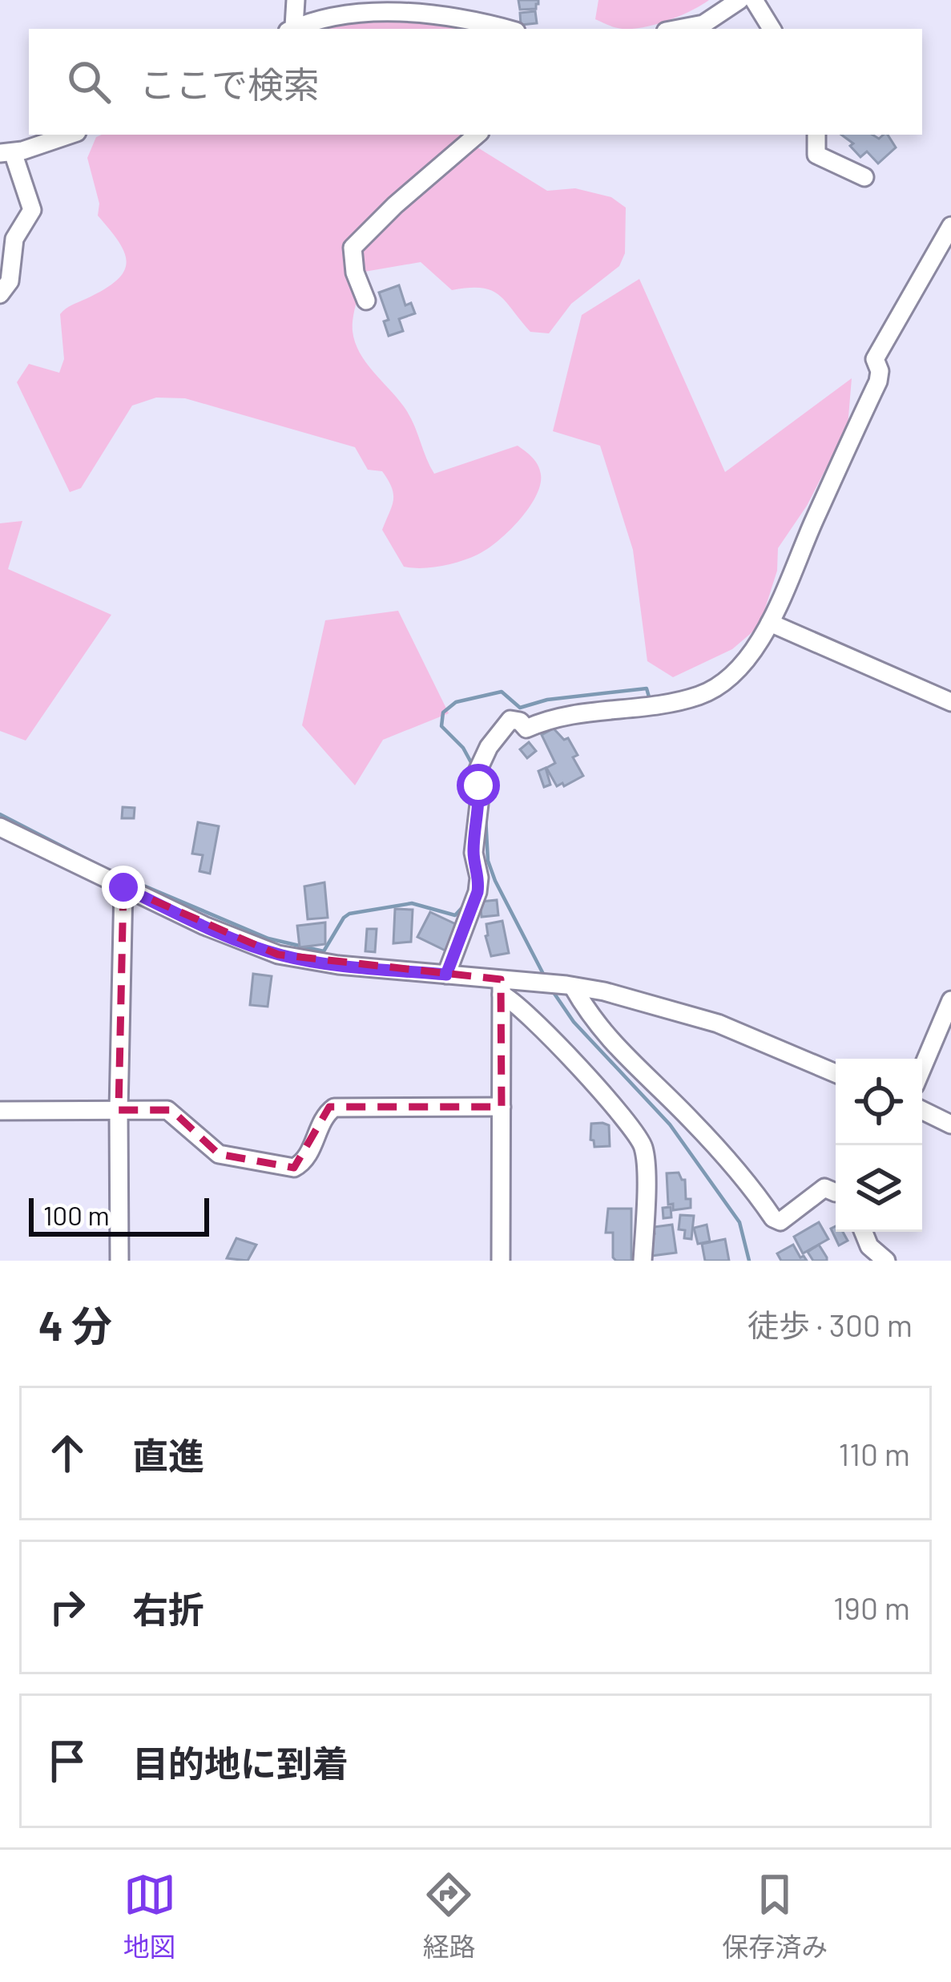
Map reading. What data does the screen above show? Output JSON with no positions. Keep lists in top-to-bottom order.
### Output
{
  "scale_bar": "100 m",
  "page": {
    "search": "ここで検索",
    "scale": "100 m",
    "heading": ["4 分", "徒歩 · 300 m"],
    "list": [
      ["直進", "110 m"],
      ["右折", "190 m"],
      "目的地に到着"
    ],
    "nav": ["地図", "経路", "保存済み"]
  }
}
